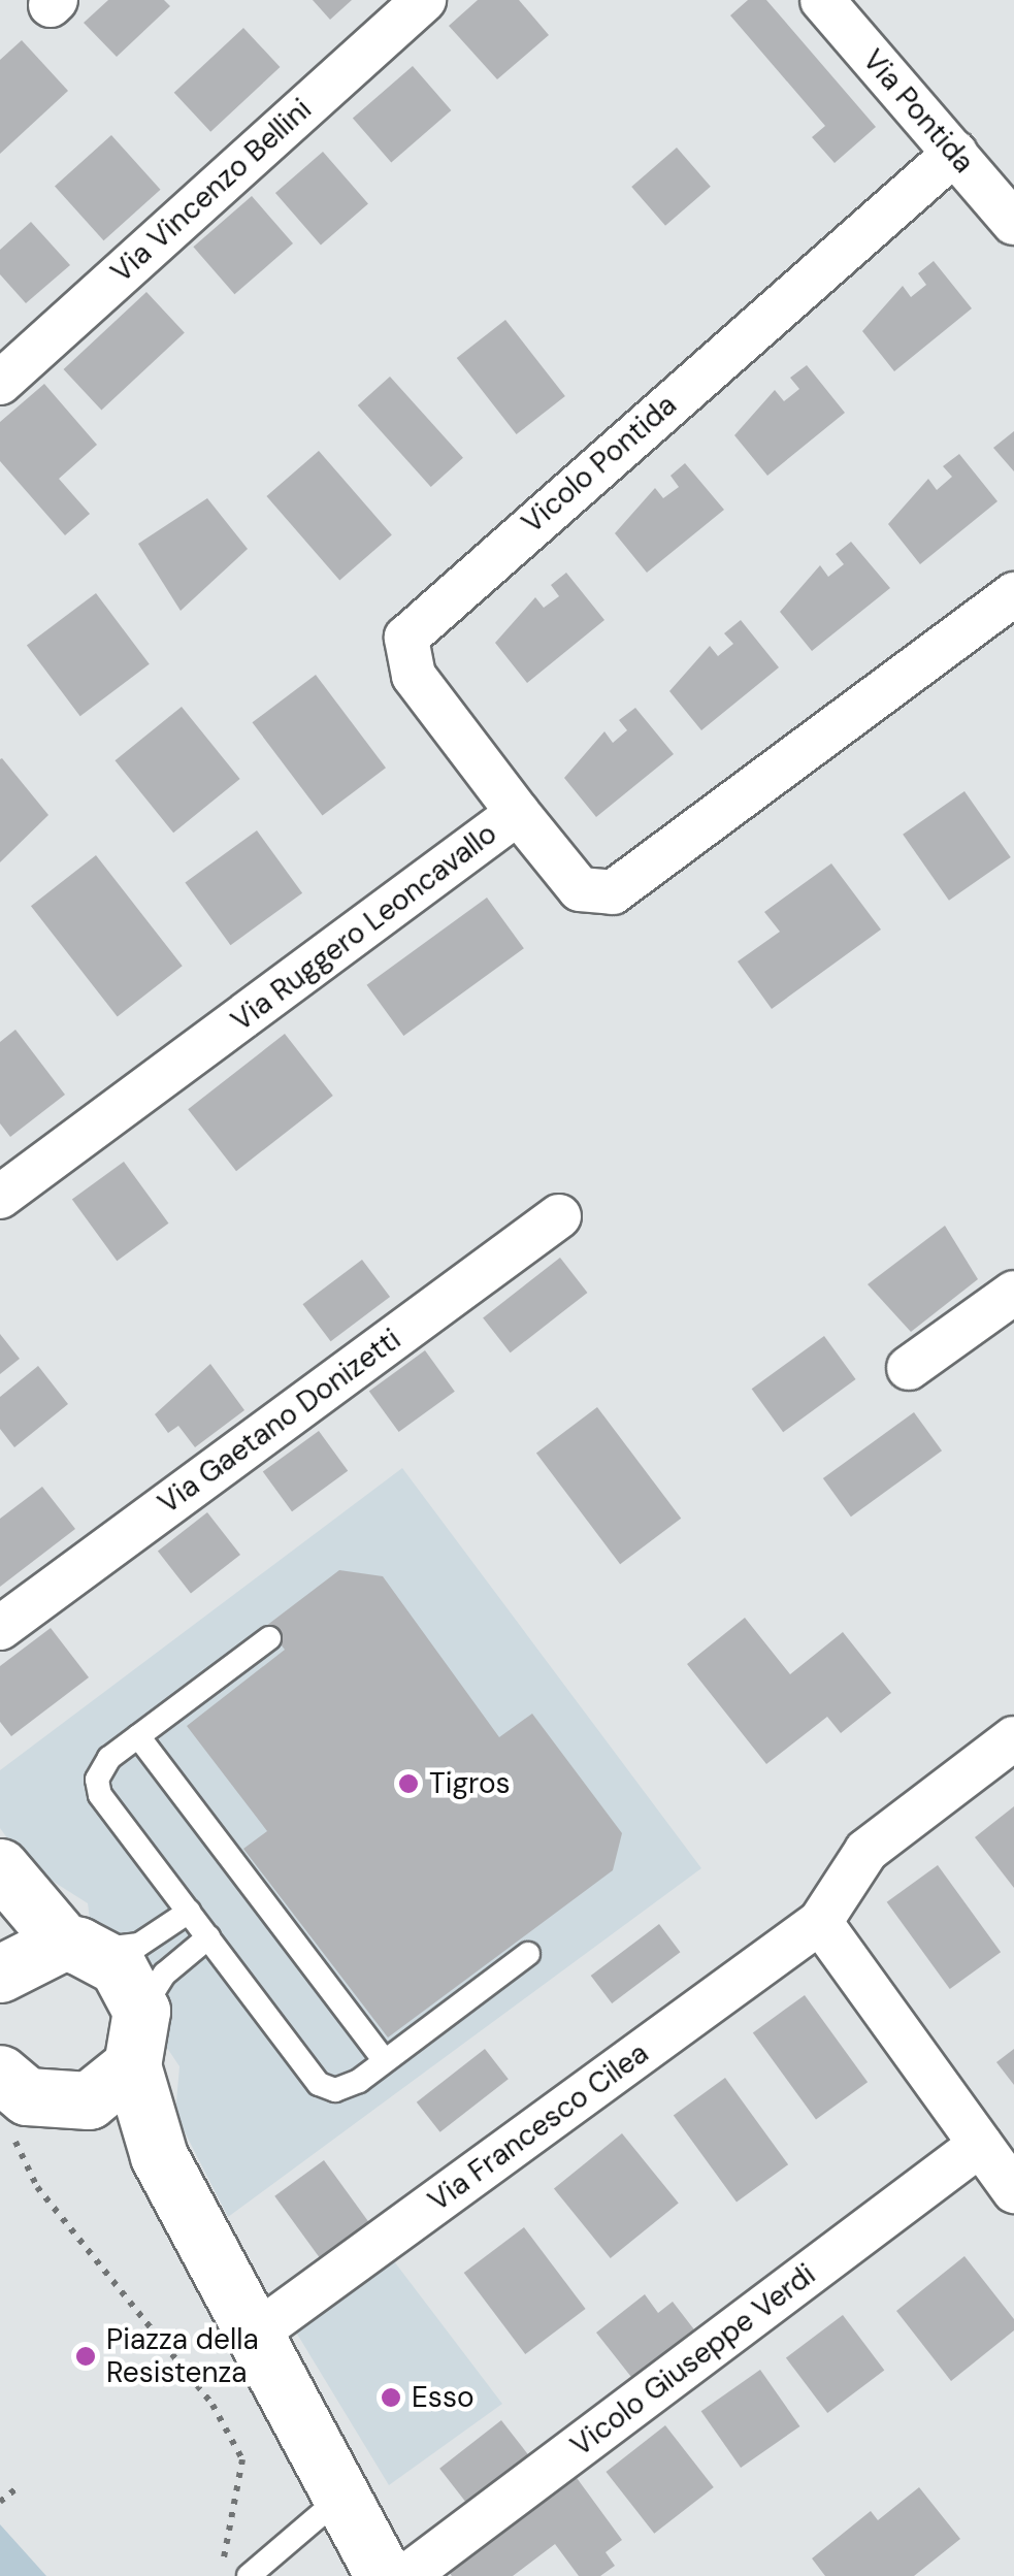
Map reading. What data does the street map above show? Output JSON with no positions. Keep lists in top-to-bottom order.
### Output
{
  "streets": {
    "street": [
      "Via Pontida",
      "Via Vincenzo Bellini",
      "Vicolo Pontida",
      "Via Ruggero Leoncavallo",
      "Via Gaetano Donizetti",
      "Via Francesco Cilea",
      "Vicolo Giuseppe Verdi"
    ]
  },
  "crossings": [
    ["Via Pontida", "Vicolo Pontida"],
    ["Vicolo Pontida", "Via Ruggero Leoncavallo"]
  ],
  "places": ["Tigros", "Piazza della Resistenza", "Esso"]
}
